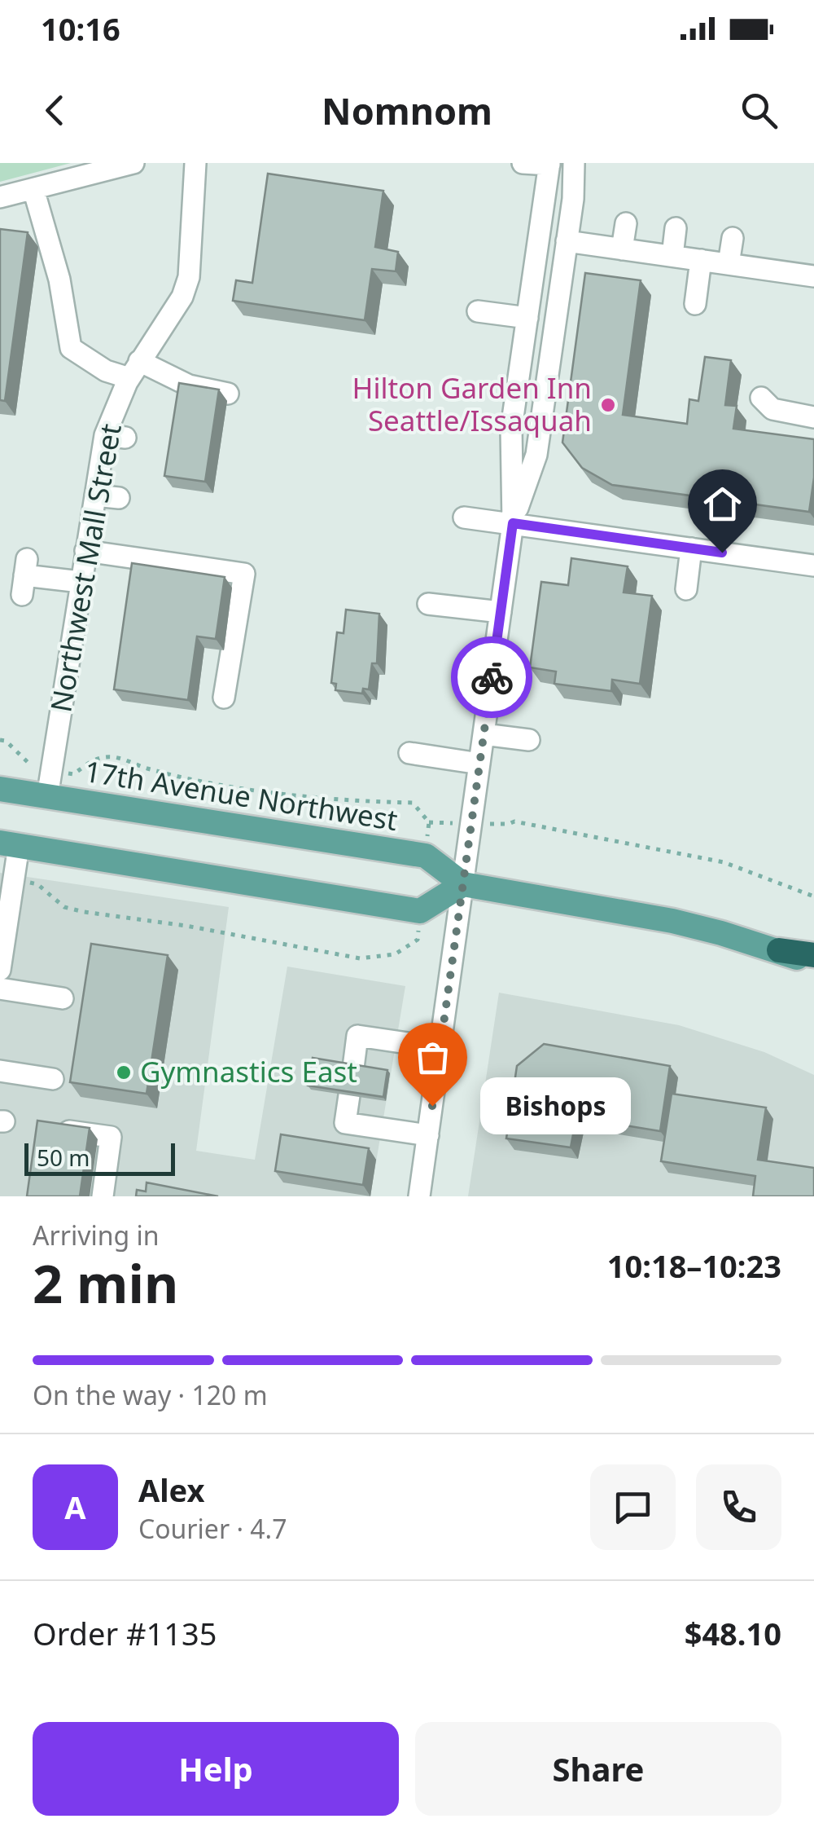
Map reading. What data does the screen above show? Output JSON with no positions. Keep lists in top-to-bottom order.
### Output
{
  "streets": {
    "main road": ["17th Avenue Northwest"],
    "street": ["Northwest Mall Street"]
  },
  "crossings": [
    ["Northwest Mall Street", "17th Avenue Northwest"]
  ],
  "places": ["Hilton Garden Inn Seattle/Issaquah", "Gymnastics East", "Bishops"],
  "scale_bar": "50 m",
  "page": {
    "status": "10:16",
    "header": "Nomnom",
    "bubble": "Bishops",
    "scale": "50 m",
    "heading": ["2 min", "Arriving in", "10:18–10:23"],
    "panel": [
      "Alex",
      "Courier · 4.7",
      "Order #1135",
      "$48.10"
    ],
    "bar": "On the way · 120 m",
    "round": "A",
    "buttons": ["Help", "Share"]
  }
}
